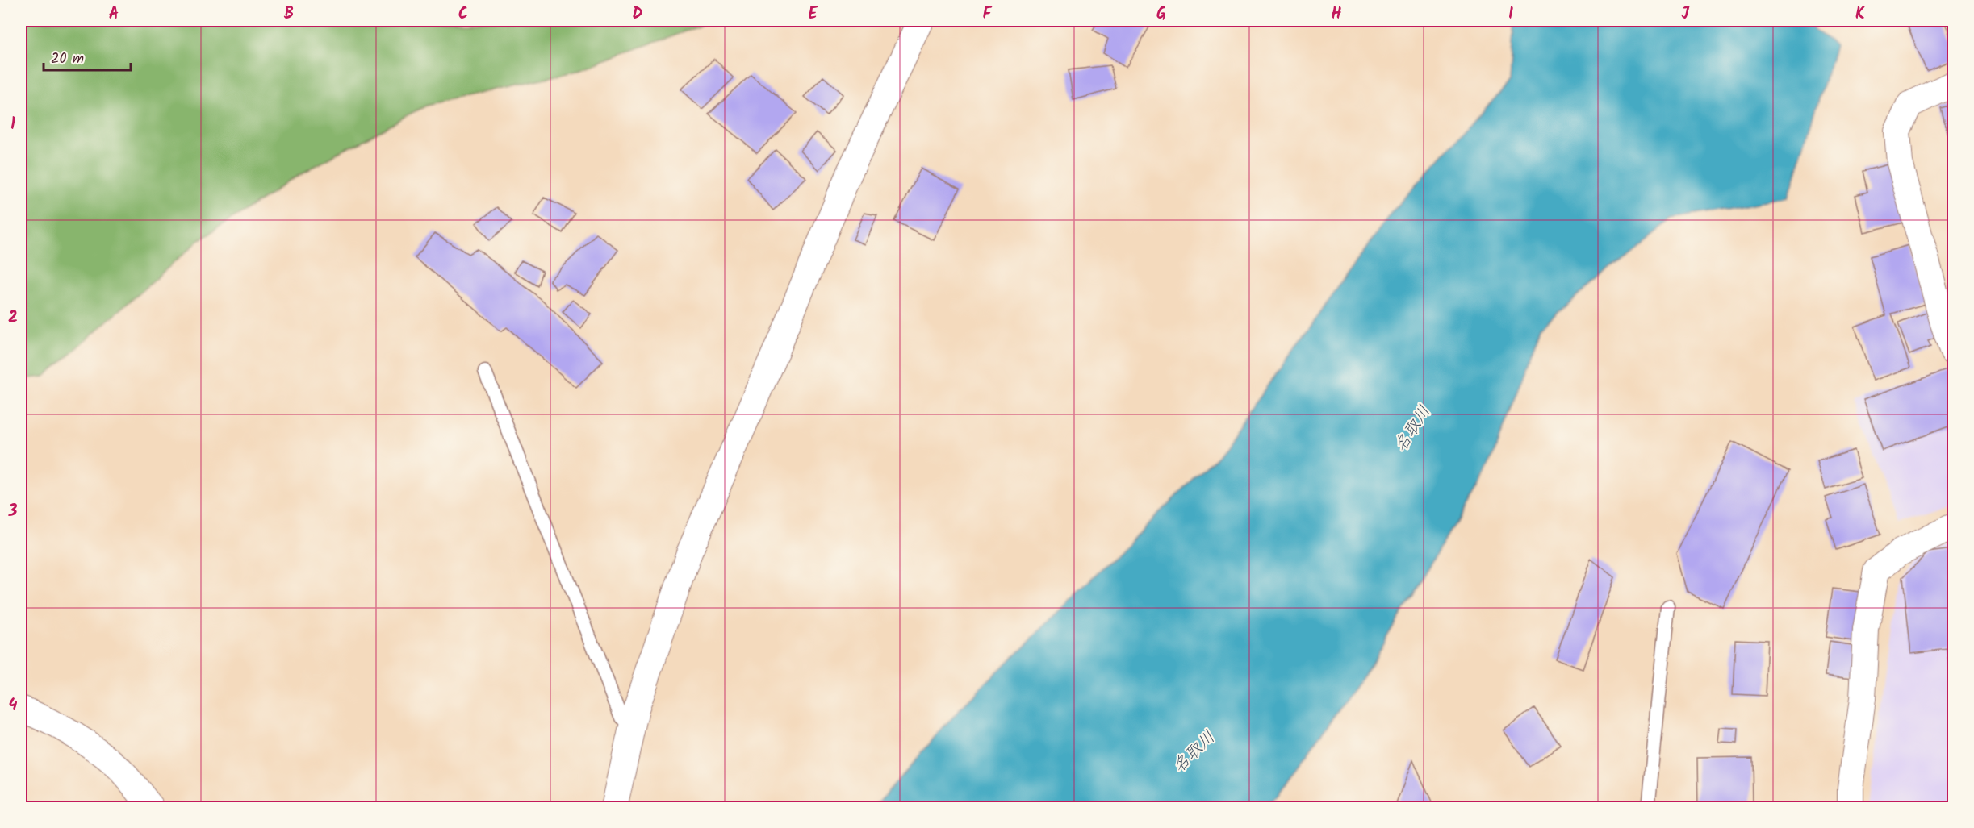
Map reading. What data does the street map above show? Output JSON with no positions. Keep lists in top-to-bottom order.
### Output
{
  "water": ["名取川"],
  "scale_bar": "20 m",
  "grid": {
    "columns": [
      "A",
      "B",
      "C",
      "D",
      "E",
      "F",
      "G",
      "H",
      "I",
      "J",
      "K"
    ],
    "rows": [
      "1",
      "2",
      "3",
      "4"
    ]
  }
}
